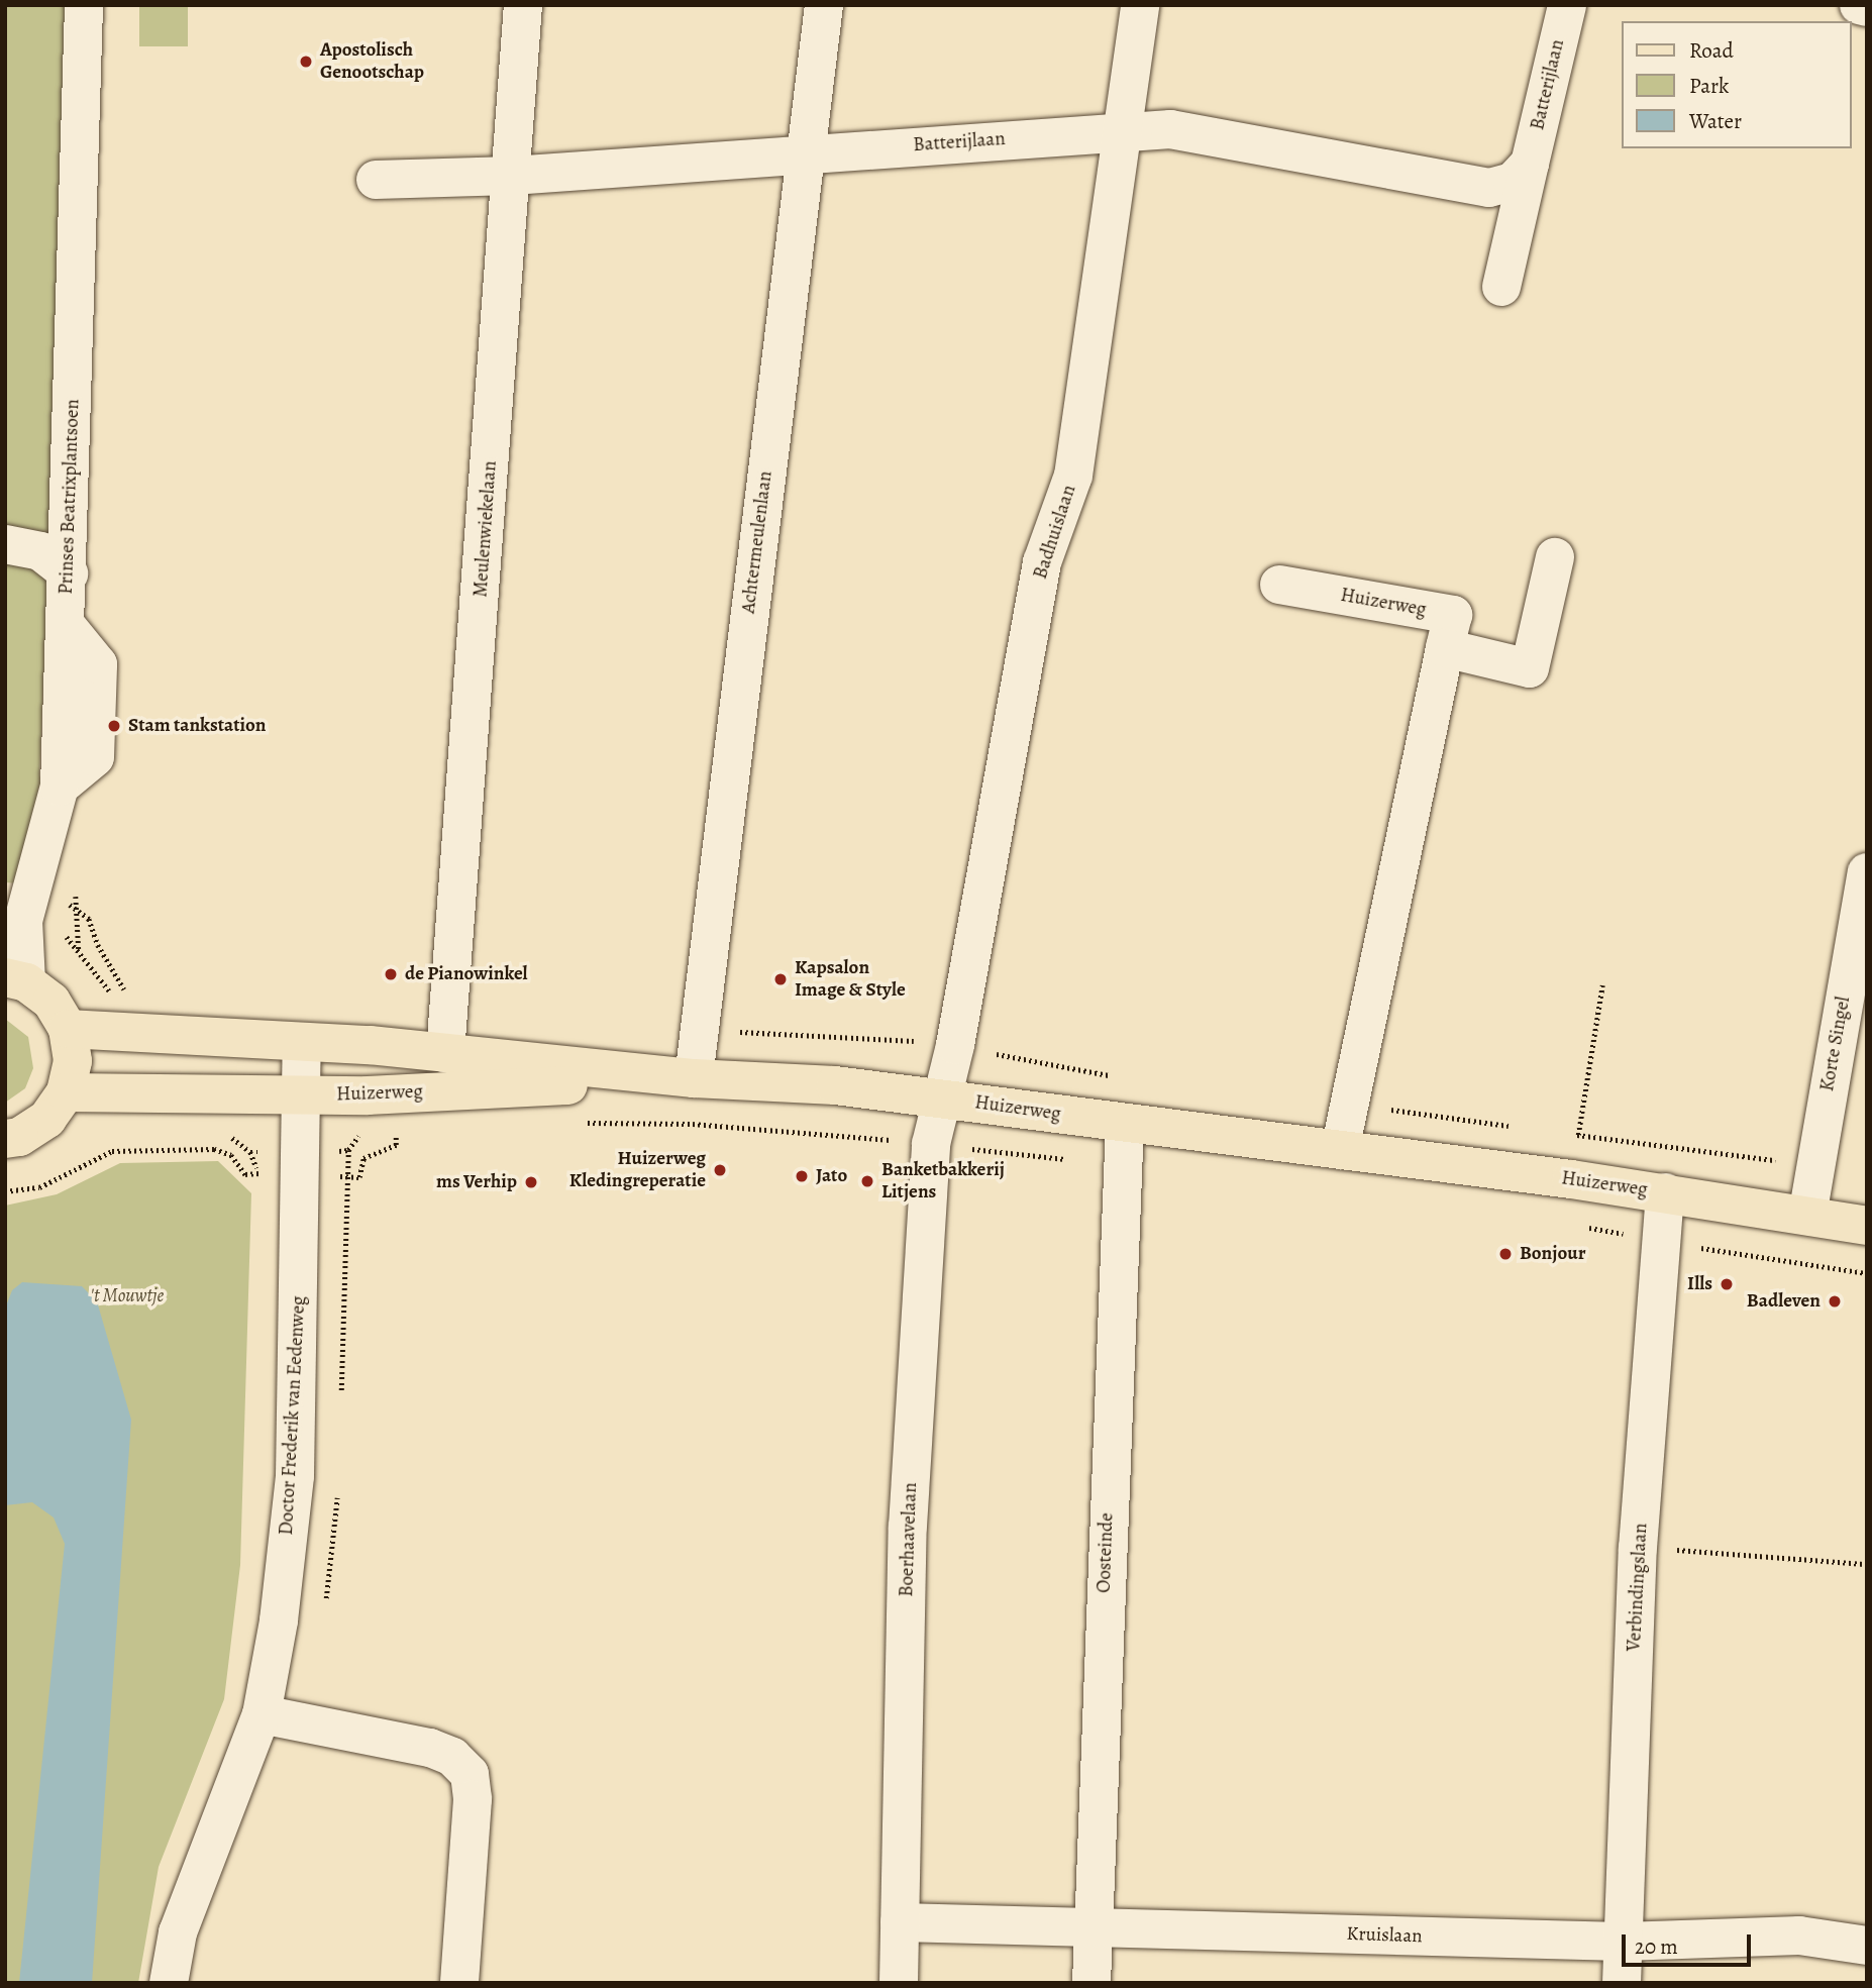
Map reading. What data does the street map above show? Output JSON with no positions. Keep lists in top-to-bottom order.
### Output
{
  "streets": {
    "main road": ["Huizerweg"],
    "street": [
      "Batterijlaan",
      "Prinses Beatrixplantsoen",
      "Meulenwiekelaan",
      "Badhuislaan",
      "Achtermeulenlaan",
      "Korte Singel",
      "Doctor Frederik van Eedenweg",
      "Boerhaavelaan",
      "Oosteinde",
      "Verbindingslaan",
      "Kruislaan"
    ]
  },
  "crossings": [
    ["Batterijlaan", "Meulenwiekelaan"],
    ["Batterijlaan", "Badhuislaan"],
    ["Batterijlaan", "Achtermeulenlaan"],
    ["Meulenwiekelaan", "Huizerweg"],
    ["Badhuislaan", "Huizerweg"],
    ["Badhuislaan", "Boerhaavelaan"],
    ["Achtermeulenlaan", "Huizerweg"],
    ["Huizerweg", "Korte Singel"],
    ["Huizerweg", "Doctor Frederik van Eedenweg"],
    ["Huizerweg", "Boerhaavelaan"],
    ["Huizerweg", "Oosteinde"],
    ["Huizerweg", "Verbindingslaan"],
    ["Boerhaavelaan", "Kruislaan"],
    ["Oosteinde", "Kruislaan"],
    ["Verbindingslaan", "Kruislaan"]
  ],
  "parks": ["'t Mouwtje"],
  "places": [
    "Apostolisch Genootschap",
    "Stam tankstation",
    "de Pianowinkel",
    "Kapsalon Image & Style",
    "Huizerweg Kledingreperatie",
    "Jato",
    "Banketbakkerij Litjens",
    "ms Verhip",
    "Bonjour",
    "Ills",
    "Badleven"
  ],
  "legend": ["Road", "Park", "Water"],
  "scale_bar": "20 m"
}
